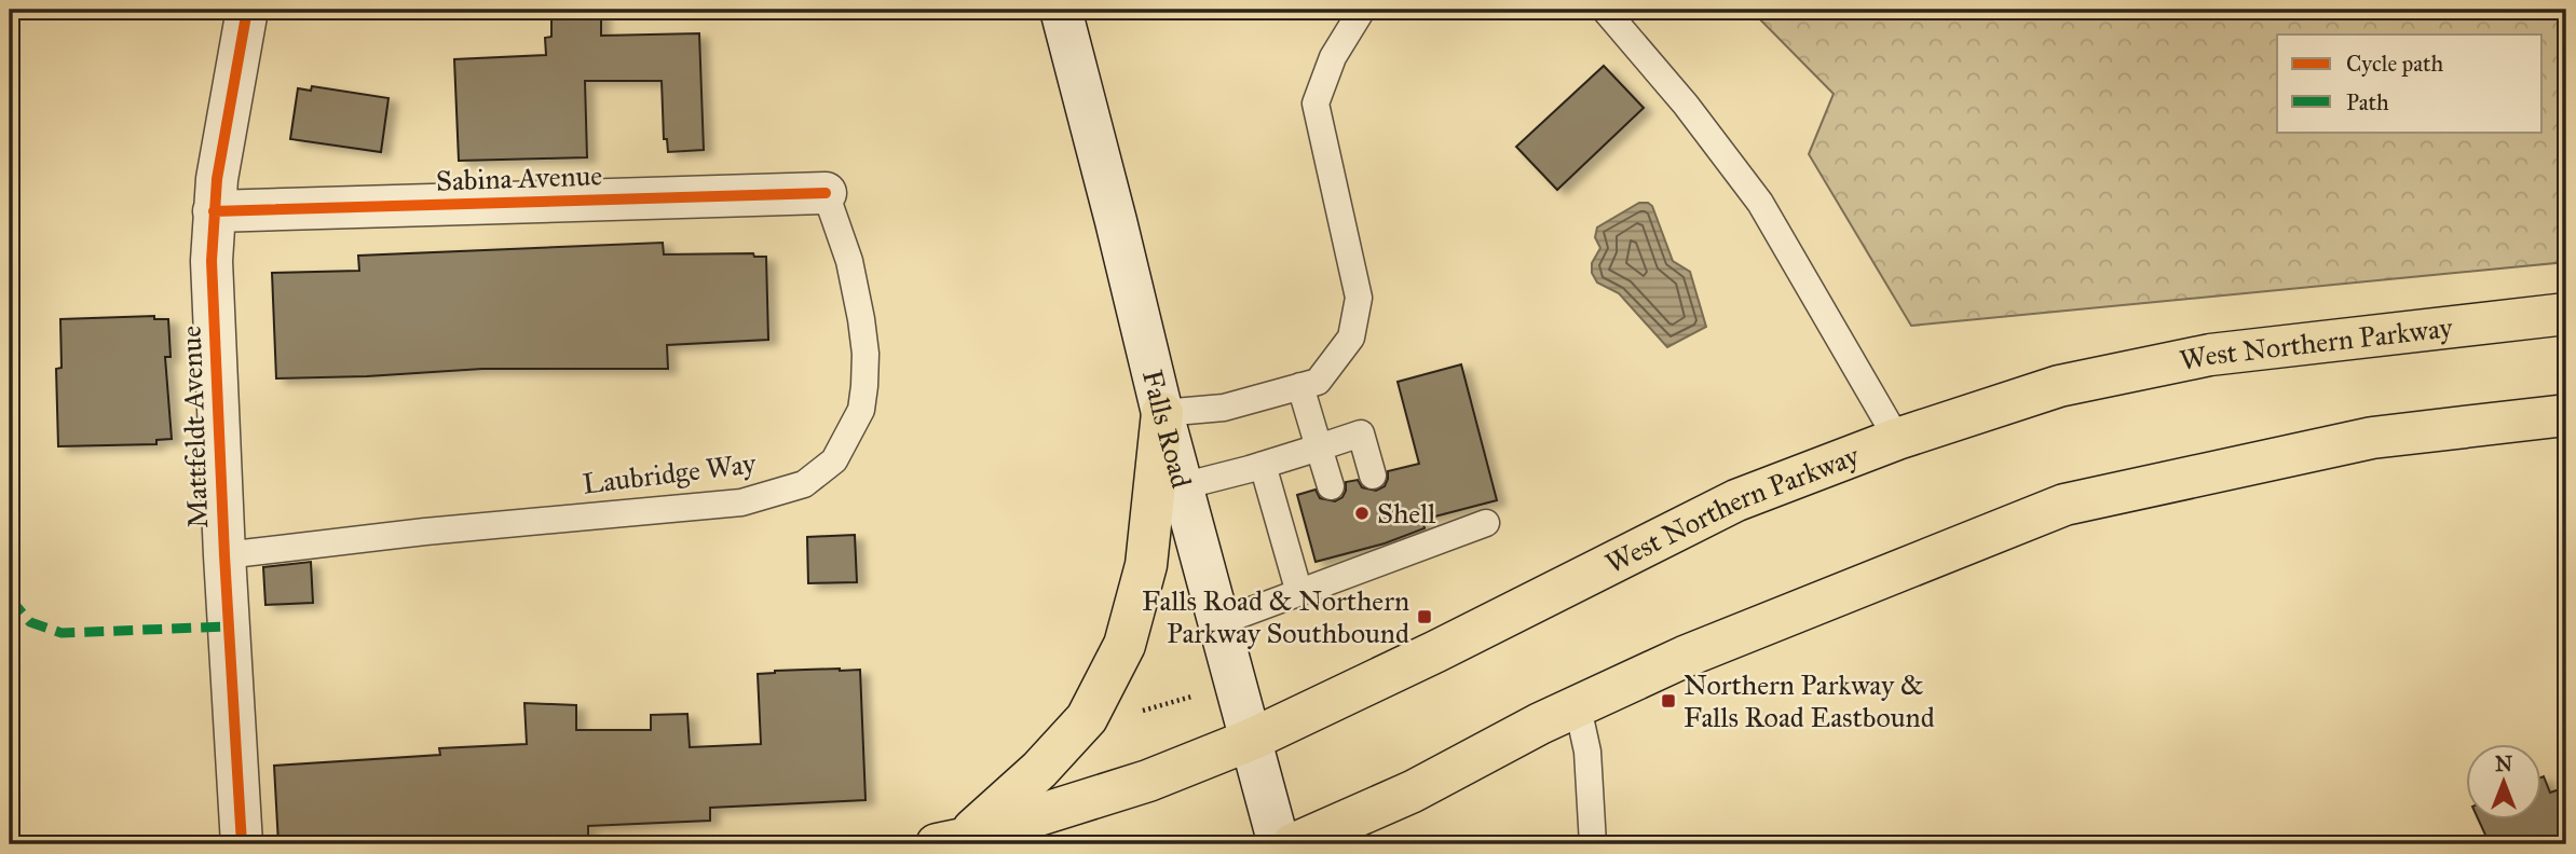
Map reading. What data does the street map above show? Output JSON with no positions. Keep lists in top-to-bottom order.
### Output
{
  "streets": {
    "main road": ["West Northern Parkway"],
    "street": ["Sabina Avenue", "Mattfeldt Avenue", "Falls Road"],
    "lane": ["Laubridge Way"]
  },
  "crossings": [
    ["Sabina Avenue", "Mattfeldt Avenue"],
    ["Sabina Avenue", "Laubridge Way"],
    ["West Northern Parkway", "Falls Road"],
    ["Mattfeldt Avenue", "Laubridge Way"]
  ],
  "places": {
    "other": ["Shell"],
    "transit": ["Falls Road & Northern Parkway Southbound", "Northern Parkway & Falls Road Eastbound"]
  },
  "legend": ["Cycle path", "Path"],
  "north": "top"
}
